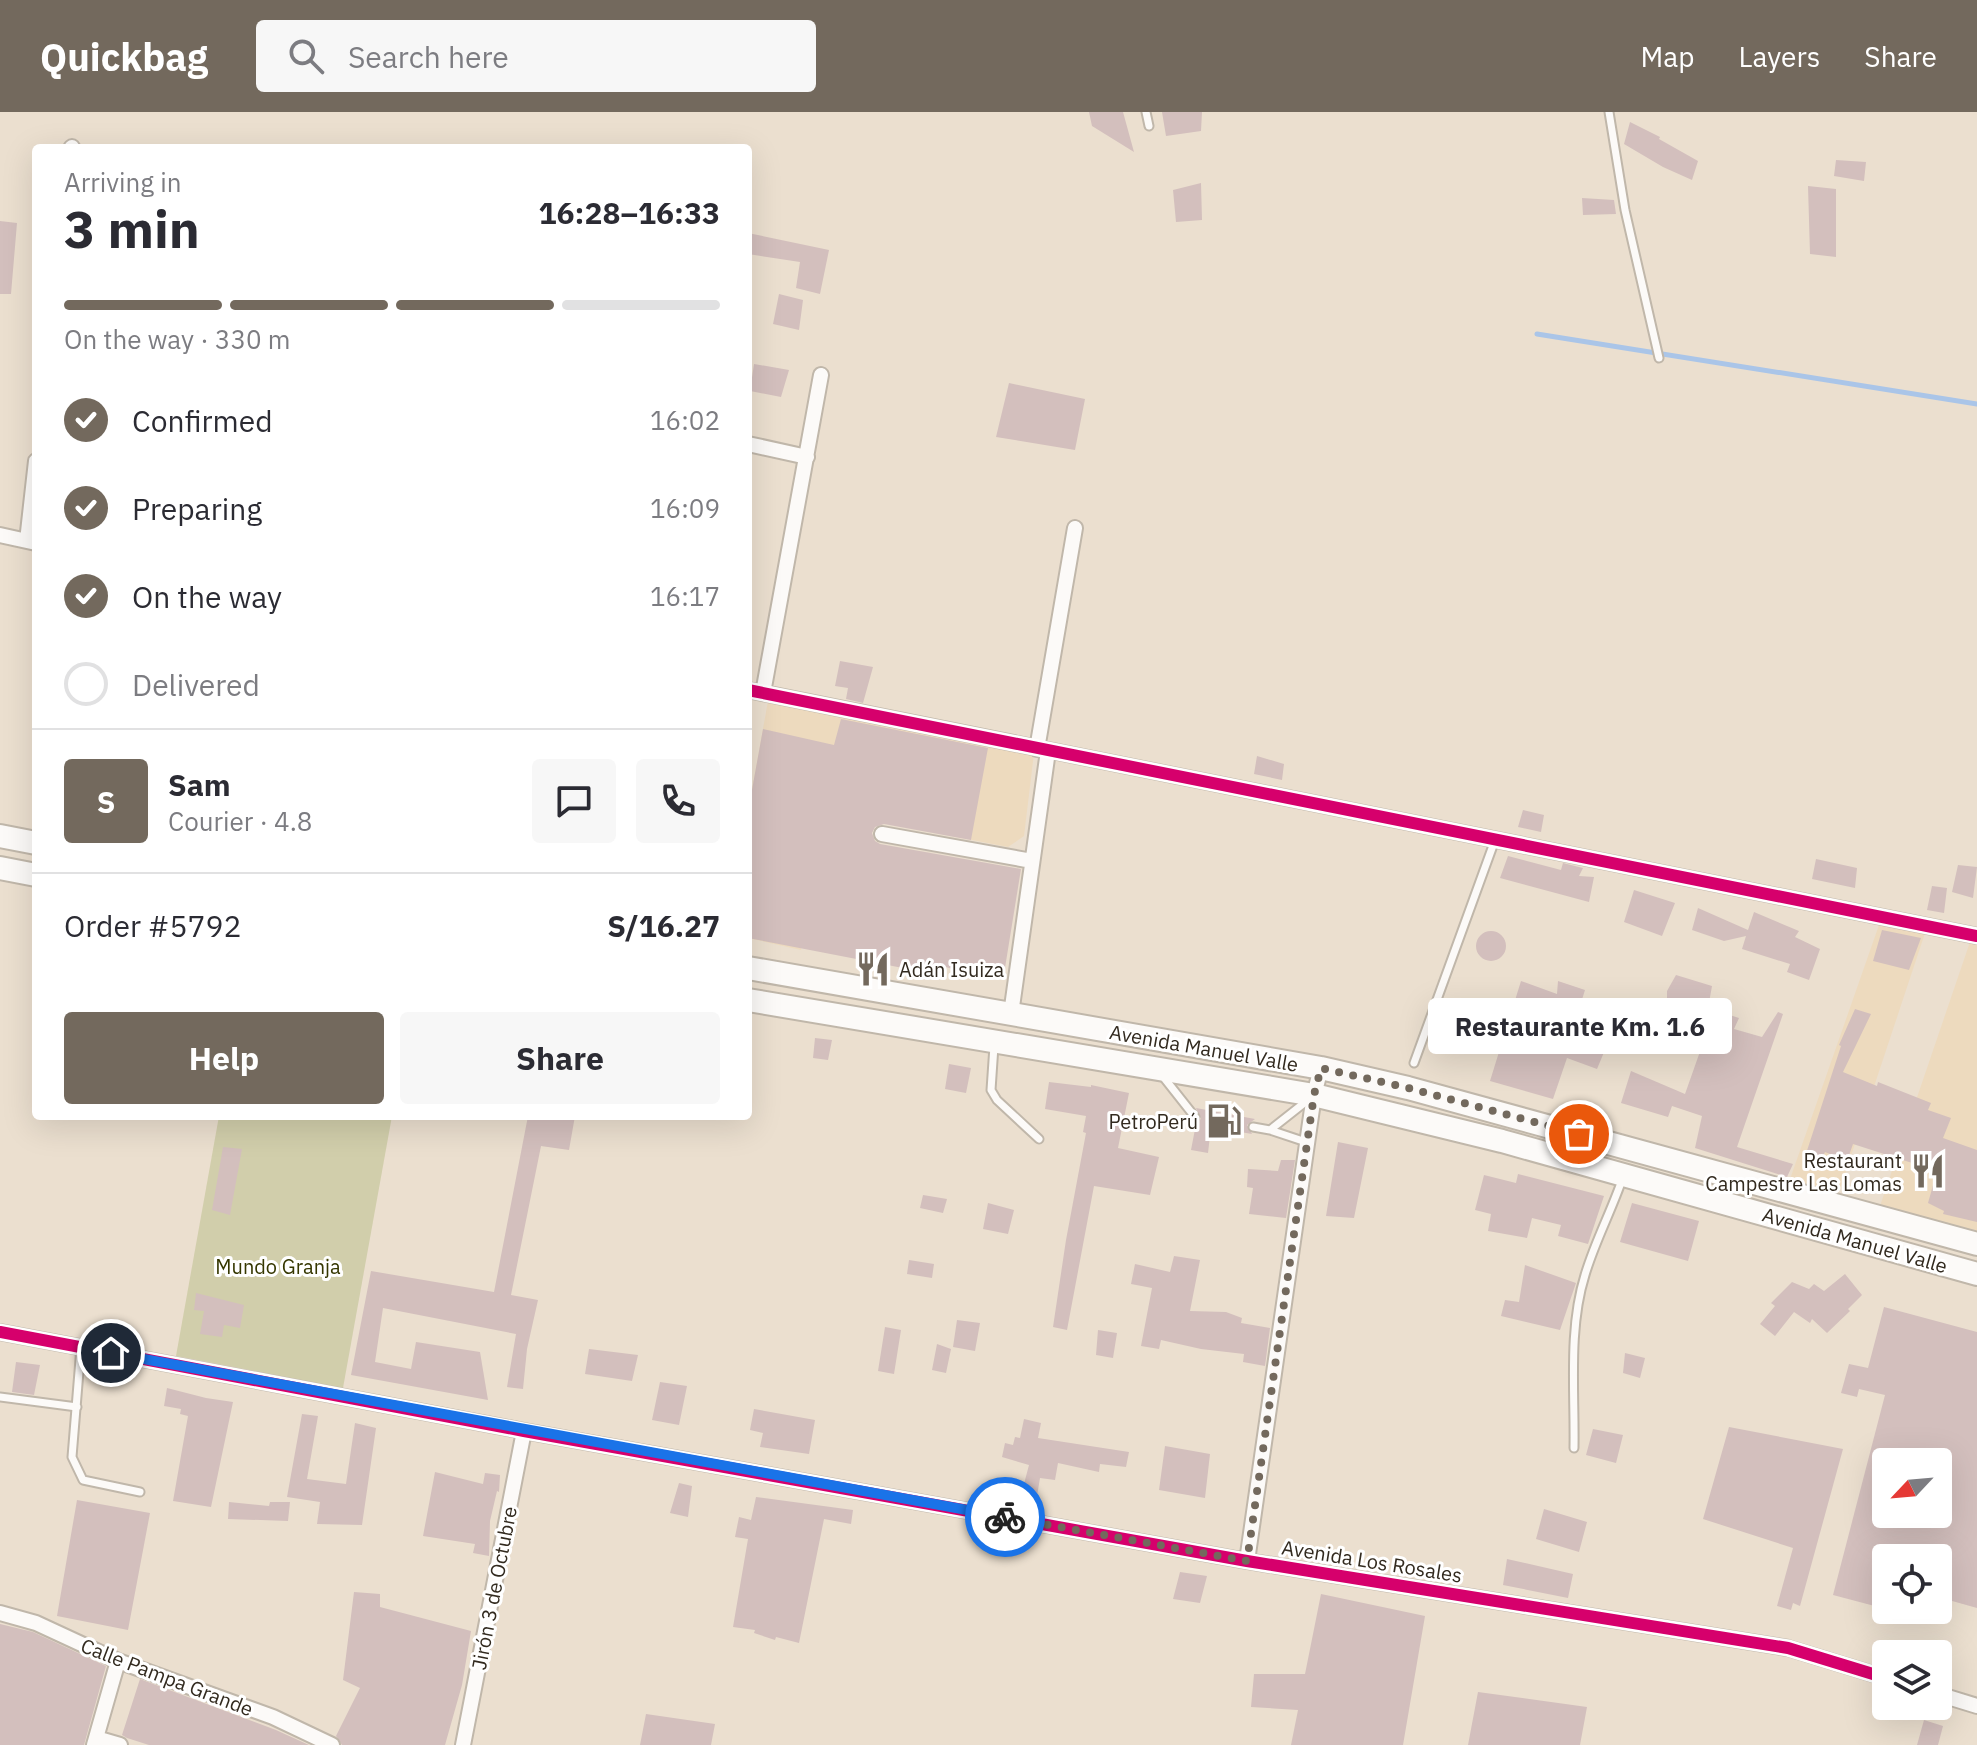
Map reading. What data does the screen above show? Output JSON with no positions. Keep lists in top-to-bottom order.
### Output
{
  "streets": {
    "main road": ["Avenida Manuel Valle"],
    "street": ["Avenida Los Rosales", "Jirón 3 de Octubre", "Calle Pampa Grande"]
  },
  "crossings": [
    ["Avenida Los Rosales", "Jirón 3 de Octubre"]
  ],
  "parks": ["Mundo Granja"],
  "places": {
    "restaurant": ["Adán Isuiza", "Restaurant Campestre Las Lomas"],
    "fuel station": ["PetroPerú"],
    "other": ["Restaurante Km. 1.6"]
  },
  "north": "bottom left",
  "page": {
    "header": "Quickbag",
    "search": "Search here",
    "nav": ["Map", "Layers", "Share"],
    "heading": ["3 min", "Arriving in", "16:28–16:33"],
    "panel": [
      "Sam",
      "Courier · 4.8",
      "Order #5792",
      "S/16.27"
    ],
    "bar": "On the way · 330 m",
    "list": [
      ["Confirmed", "16:02"],
      ["Preparing", "16:09"],
      ["On the way", "16:17"],
      "Delivered"
    ],
    "round": "S",
    "buttons": ["Help", "Share"],
    "bubble": "Restaurante Km. 1.6"
  }
}
